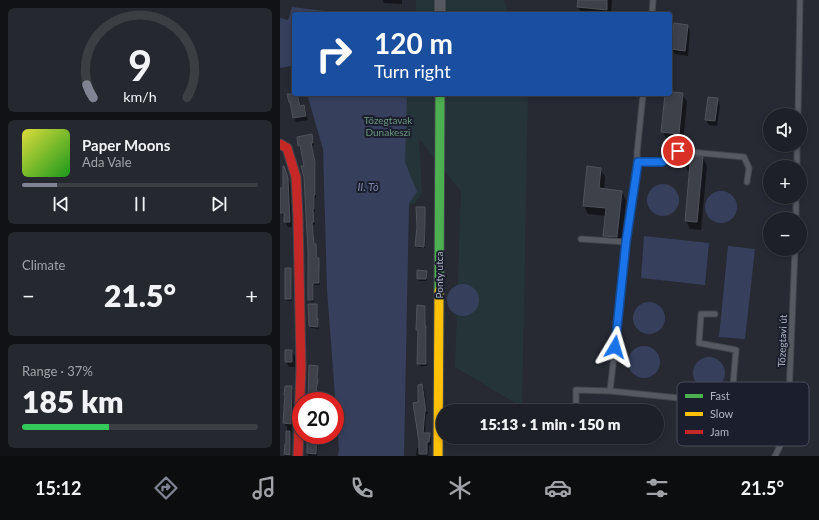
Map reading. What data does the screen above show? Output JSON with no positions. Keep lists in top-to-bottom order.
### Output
{
  "streets": {
    "street": ["Ponty utca"],
    "lane": ["Tőzegtavi út"]
  },
  "water": ["II. Tó"],
  "parks": ["Tőzegtavak Dunakeszi"],
  "legend": ["Fast", "Slow", "Jam"],
  "page": {
    "turn": ["120 m", "Turn right"],
    "map_buttons": ["+", "−"],
    "song": ["Paper Moons", "Ada Vale"],
    "tile": [
      "Climate",
      ["Range · 37%", "185 km"]
    ],
    "heat": ["−", "21.5°", "+"],
    "limit": "20",
    "trip": "15:13 · 1 min · 150 m",
    "tabs": ["15:12", "21.5°"],
    "gauge": ["9", "km/h"]
  }
}
